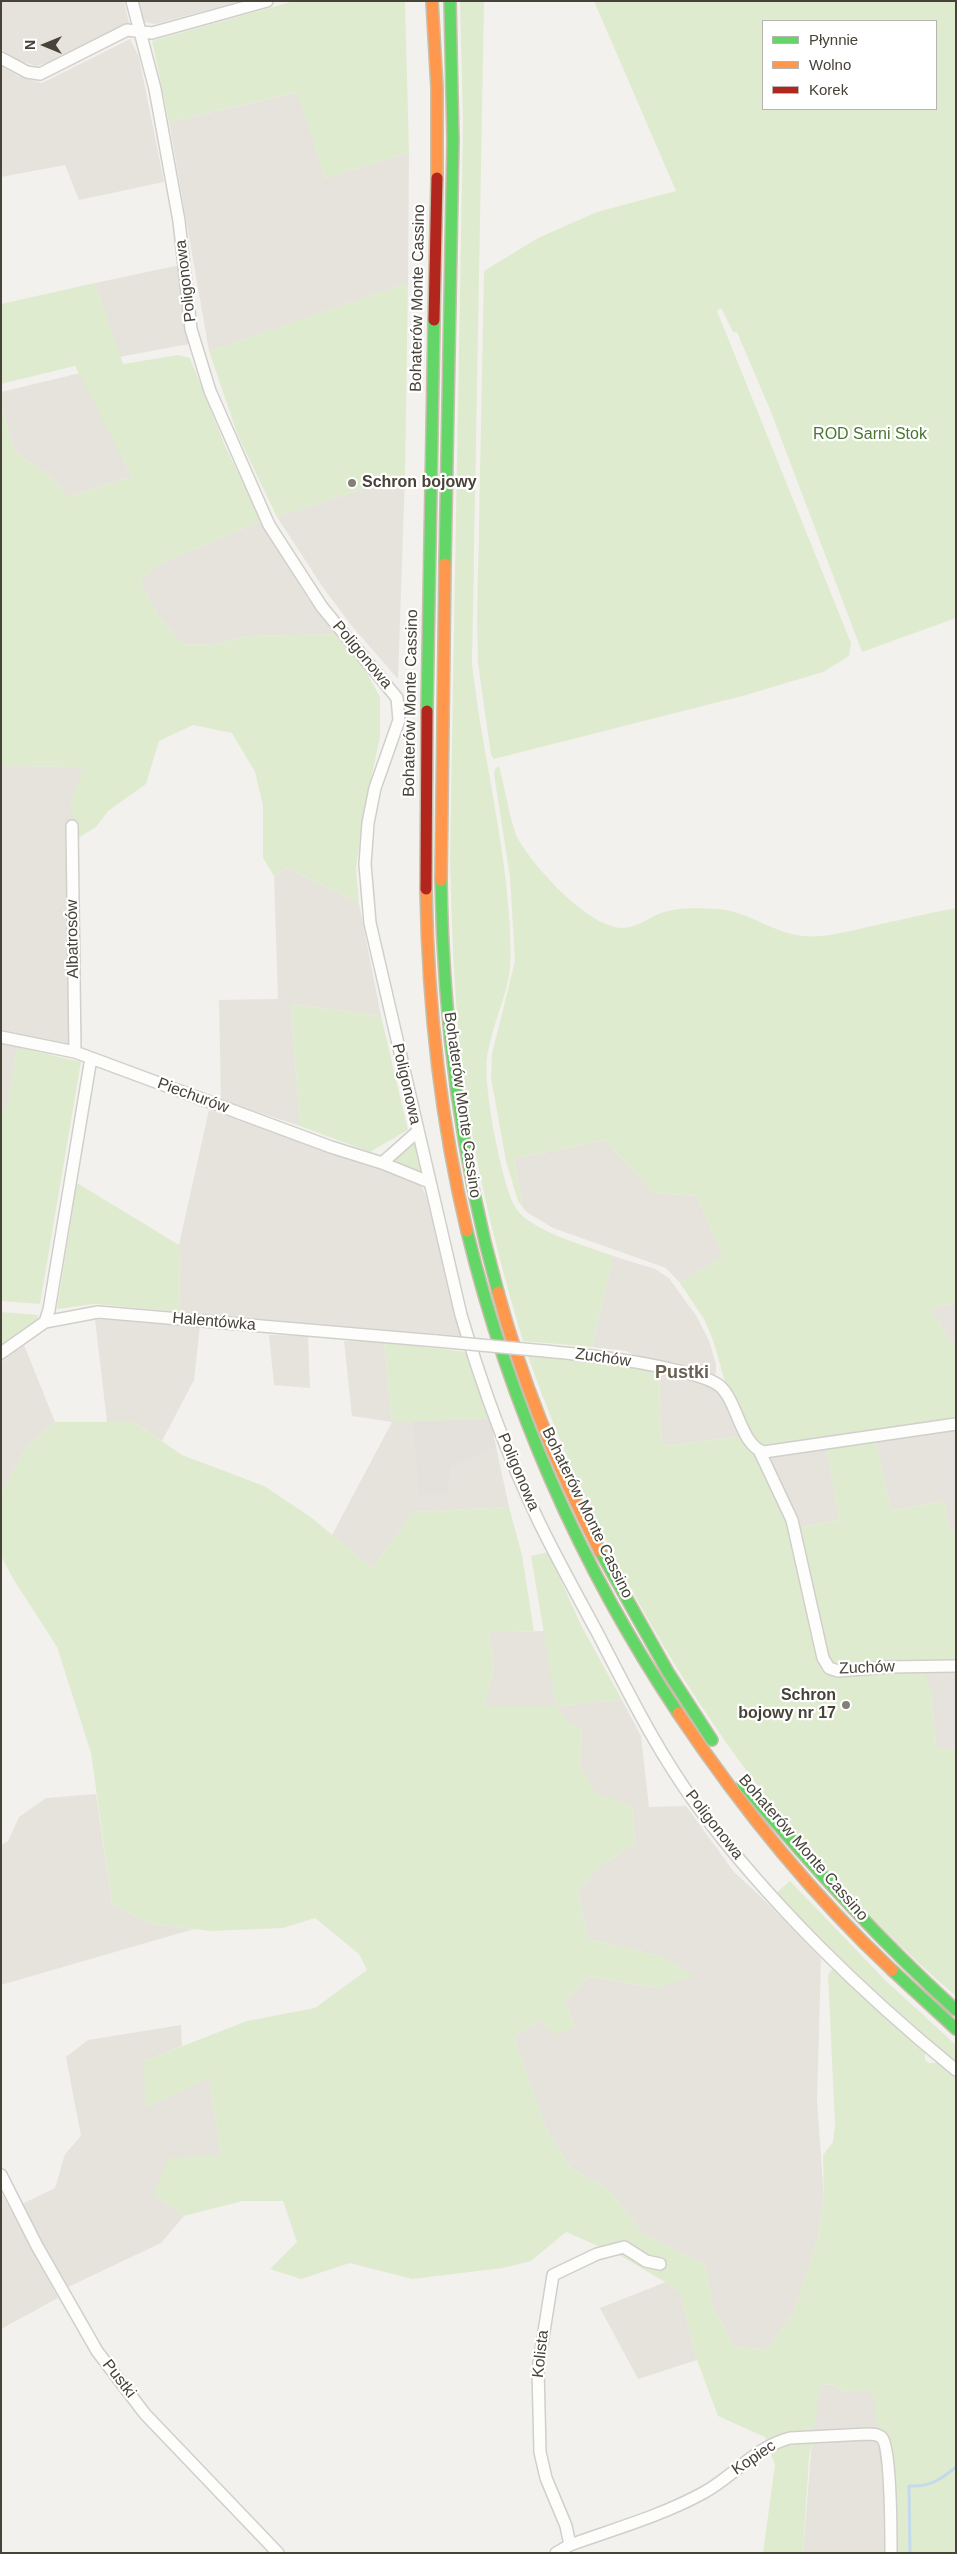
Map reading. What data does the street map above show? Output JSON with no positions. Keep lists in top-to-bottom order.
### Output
{
  "streets": {
    "highway": ["Bohaterów Monte Cassino"],
    "street": [
      "Poligonowa",
      "Albatrosów",
      "Piechurów",
      "Halentówka",
      "Zuchów",
      "Kolista",
      "Pustki",
      "Kopiec"
    ]
  },
  "crossings": [
    ["Poligonowa", "Piechurów"],
    ["Albatrosów", "Piechurów"],
    ["Halentówka", "Zuchów"],
    ["Kolista", "Kopiec"]
  ],
  "districts": ["Pustki"],
  "parks": ["ROD Sarni Stok"],
  "places": ["Schron bojowy", "Schron bojowy nr 17"],
  "legend": ["Płynnie", "Wolno", "Korek"],
  "north": "left"
}
